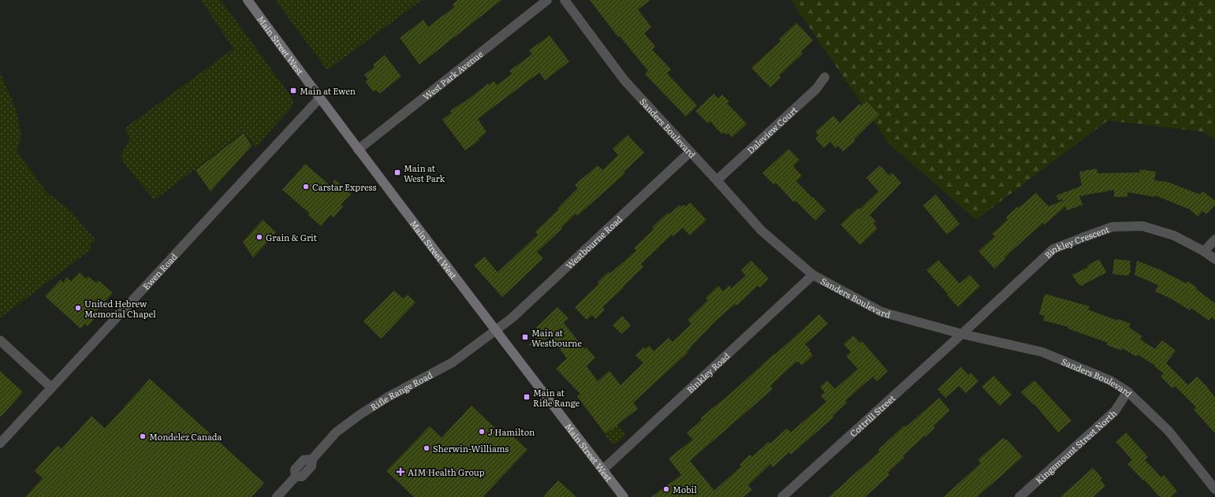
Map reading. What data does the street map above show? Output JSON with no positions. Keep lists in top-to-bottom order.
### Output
{
  "streets": {
    "main road": ["Main Street West"],
    "street": [
      "West Park Avenue",
      "Sanders Boulevard",
      "Daleview Court",
      "Westbourne Road",
      "Binkley Crescent",
      "Ewen Road",
      "Binkley Road",
      "Rifle Range Road",
      "Cottrill Street",
      "Kingsmount Street North"
    ]
  },
  "crossings": [
    ["Main Street West", "West Park Avenue"],
    ["Main Street West", "Westbourne Road"],
    ["Main Street West", "Ewen Road"],
    ["Main Street West", "Binkley Road"],
    ["Main Street West", "Rifle Range Road"],
    ["Sanders Boulevard", "Daleview Court"],
    ["Sanders Boulevard", "Westbourne Road"],
    ["Sanders Boulevard", "Binkley Crescent"],
    ["Sanders Boulevard", "Binkley Road"],
    ["Sanders Boulevard", "Cottrill Street"],
    ["Sanders Boulevard", "Kingsmount Street North"],
    ["Westbourne Road", "Rifle Range Road"],
    ["Binkley Crescent", "Cottrill Street"]
  ],
  "places": {
    "transit": [
      "Main at Ewen",
      "Main at West Park",
      "Main at Westbourne",
      "Main at Rifle Range"
    ],
    "other": [
      "Carstar Express",
      "Grain & Grit",
      "United Hebrew Memorial Chapel",
      "J Hamilton",
      "Mondelez Canada",
      "Sherwin-Williams",
      "Mobil"
    ],
    "health": ["AIM Health Group"]
  }
}
